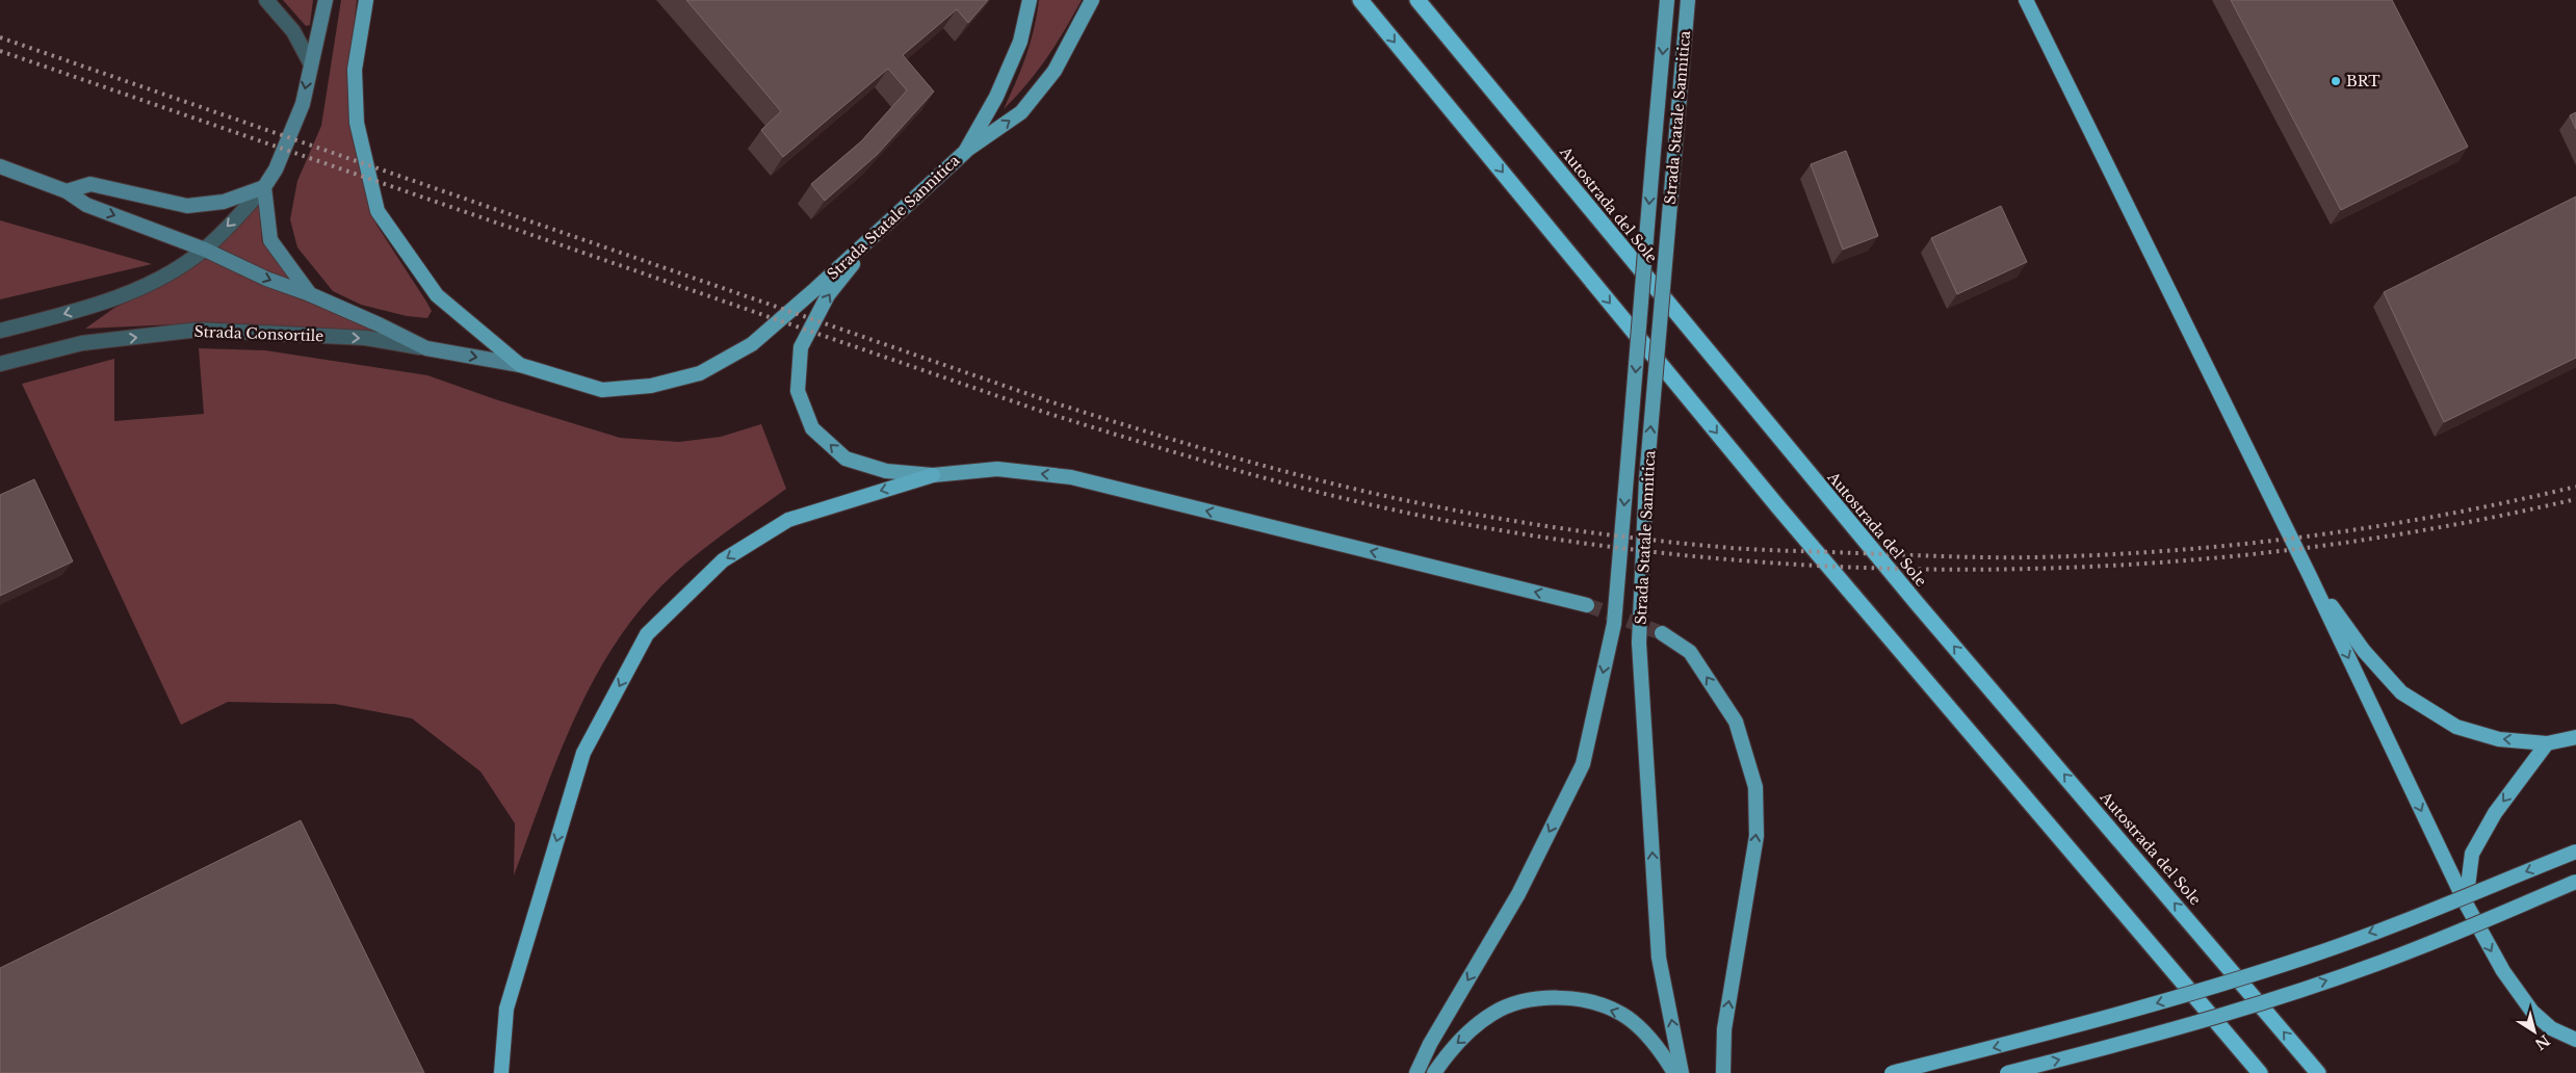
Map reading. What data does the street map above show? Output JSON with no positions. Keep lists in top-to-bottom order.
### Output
{
  "streets": {
    "highway": ["Autostrada del Sole"],
    "main road": ["Strada Statale Sannitica"],
    "street": ["Strada Consortile"]
  },
  "places": ["BRT"],
  "north": "bottom right"
}
